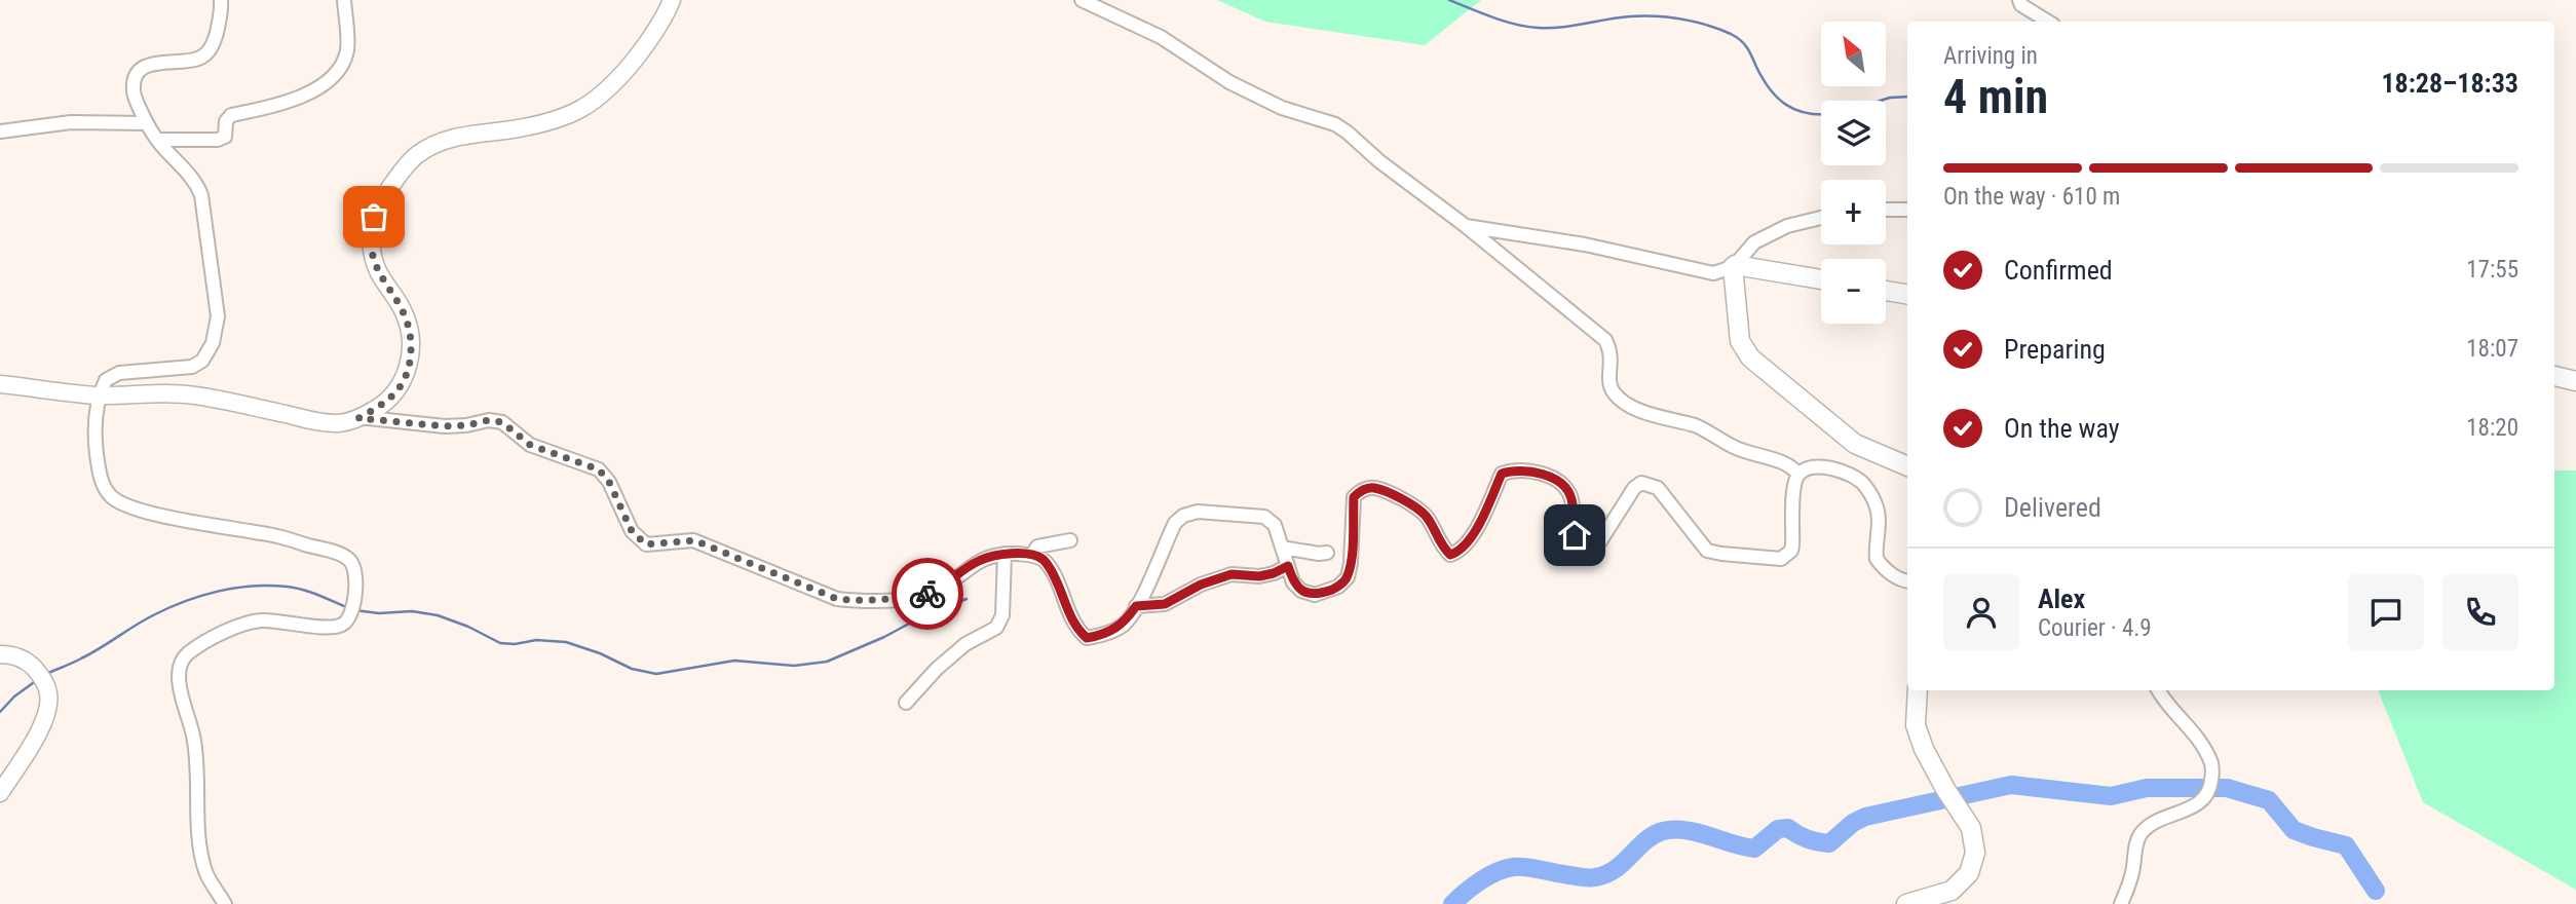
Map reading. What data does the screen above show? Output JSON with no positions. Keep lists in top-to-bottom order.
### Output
{
  "north": "top left",
  "page": {
    "map_buttons": ["+", "−"],
    "heading": ["4 min", "Arriving in", "18:28–18:33"],
    "panel": ["Alex", "Courier · 4.9"],
    "bar": "On the way · 610 m",
    "list": [
      ["Confirmed", "17:55"],
      ["Preparing", "18:07"],
      ["On the way", "18:20"],
      "Delivered"
    ]
  }
}
